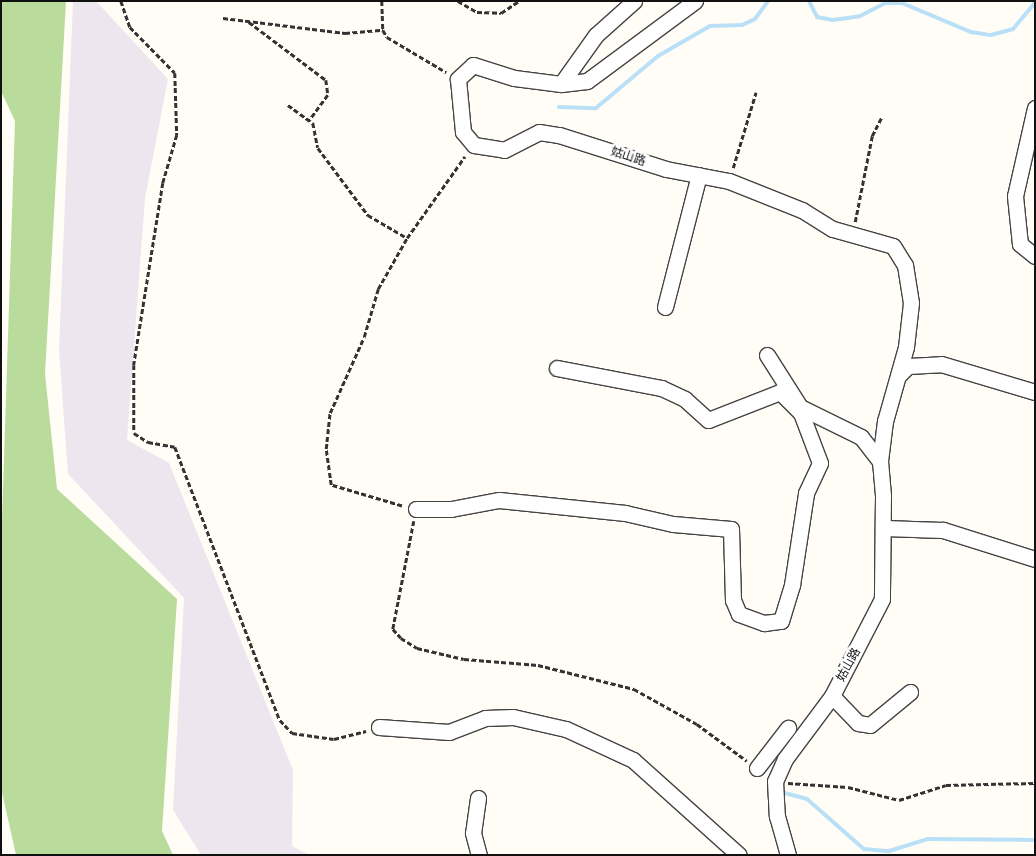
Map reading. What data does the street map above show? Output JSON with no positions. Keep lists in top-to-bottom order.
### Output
{
  "streets": {
    "street": ["姑山路"]
  }
}
